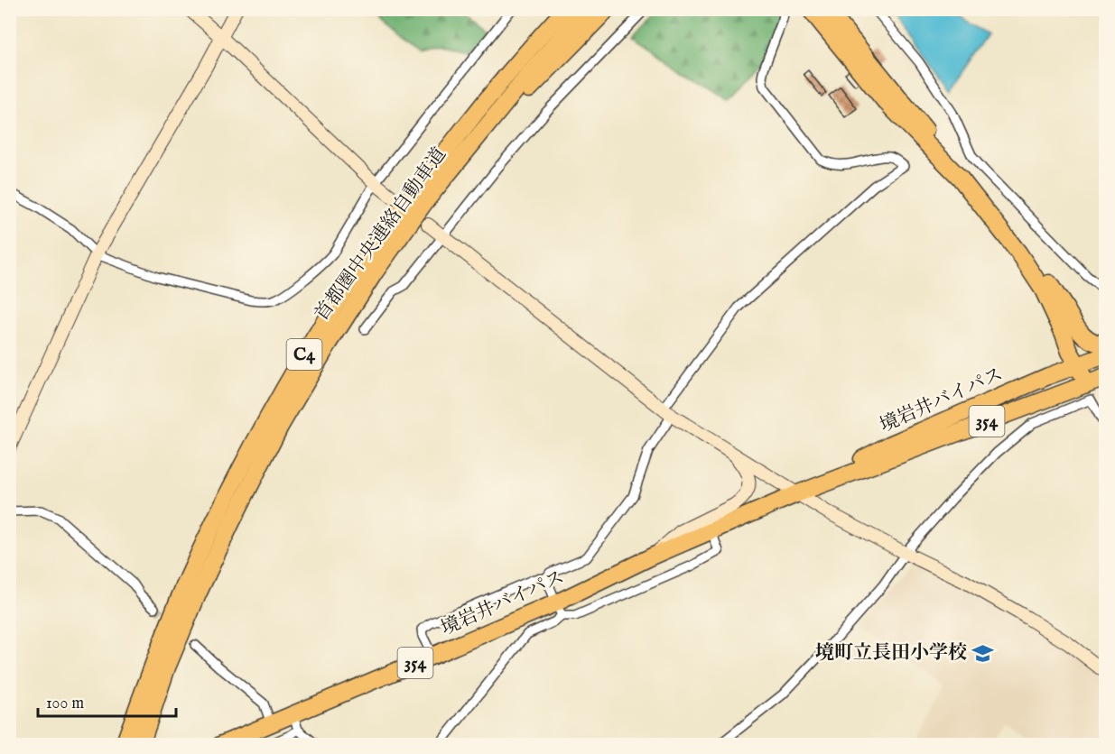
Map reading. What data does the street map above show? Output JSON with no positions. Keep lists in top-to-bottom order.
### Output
{
  "streets": {
    "highway": [
      "首都圏中央連絡自動車道",
      "C4",
      "境岩井バイパス",
      "354"
    ]
  },
  "places": {
    "school or university": ["境町立長田小学校"]
  },
  "scale_bar": "100 m"
}
